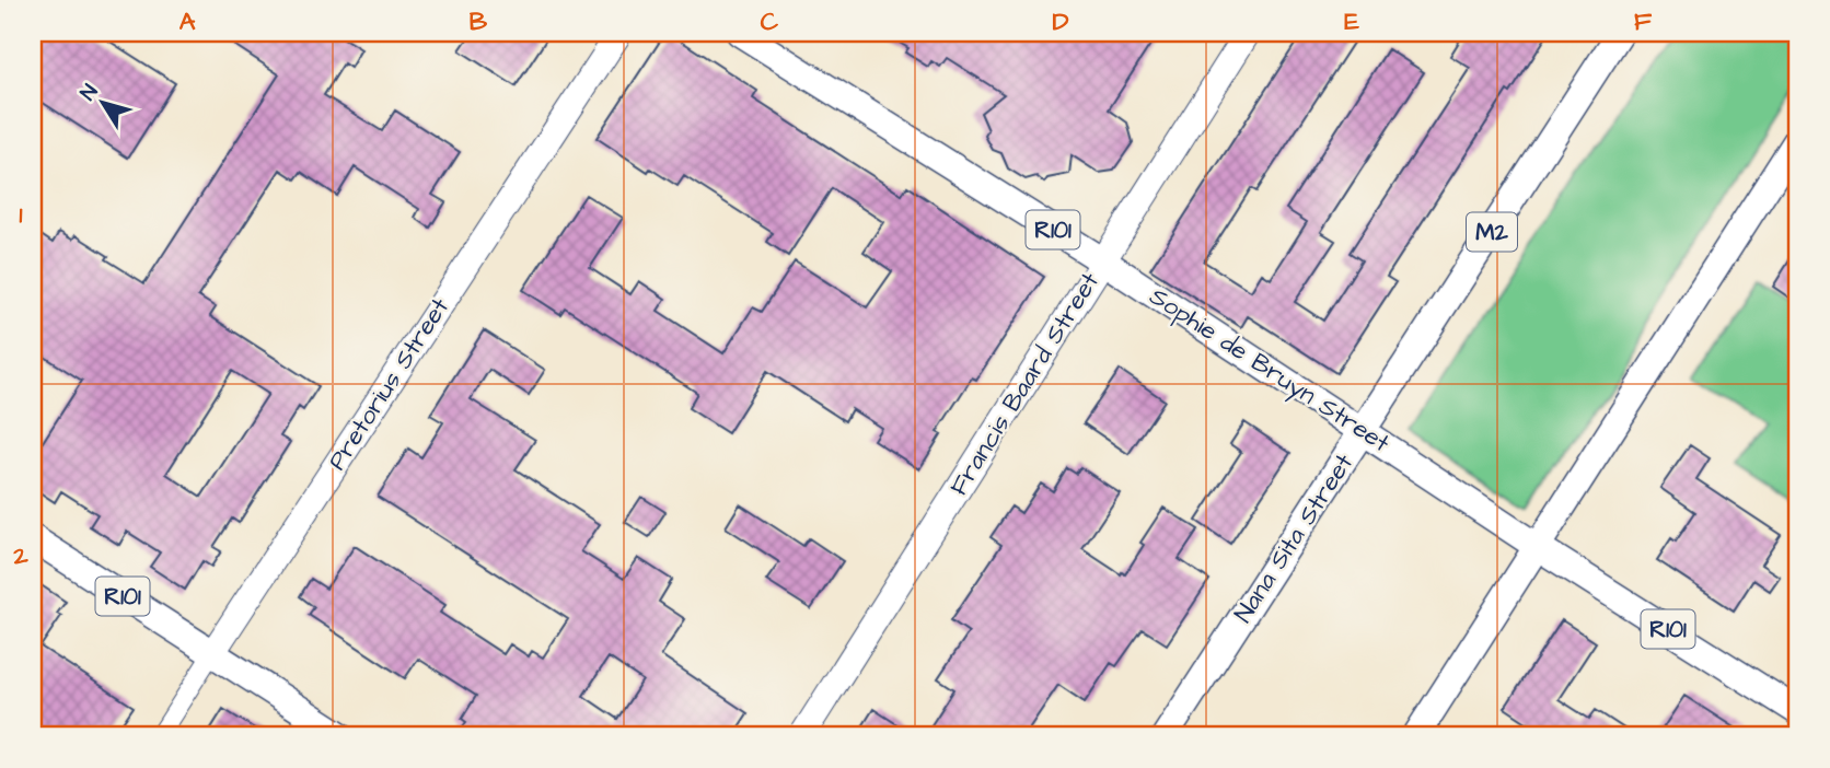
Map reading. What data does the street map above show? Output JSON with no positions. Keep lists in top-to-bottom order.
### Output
{
  "streets": {
    "main road": [
      "R101",
      "M2",
      "Sophie de Bruyn Street",
      "Nana Sita Street"
    ],
    "street": ["Pretorius Street", "Francis Baard Street"]
  },
  "crossings": [
    ["R101", "Pretorius Street"],
    ["Sophie de Bruyn Street", "Francis Baard Street"],
    ["Sophie de Bruyn Street", "Nana Sita Street"]
  ],
  "north": "top left",
  "grid": {
    "columns": [
      "A",
      "B",
      "C",
      "D",
      "E",
      "F"
    ],
    "rows": ["1", "2"]
  }
}
